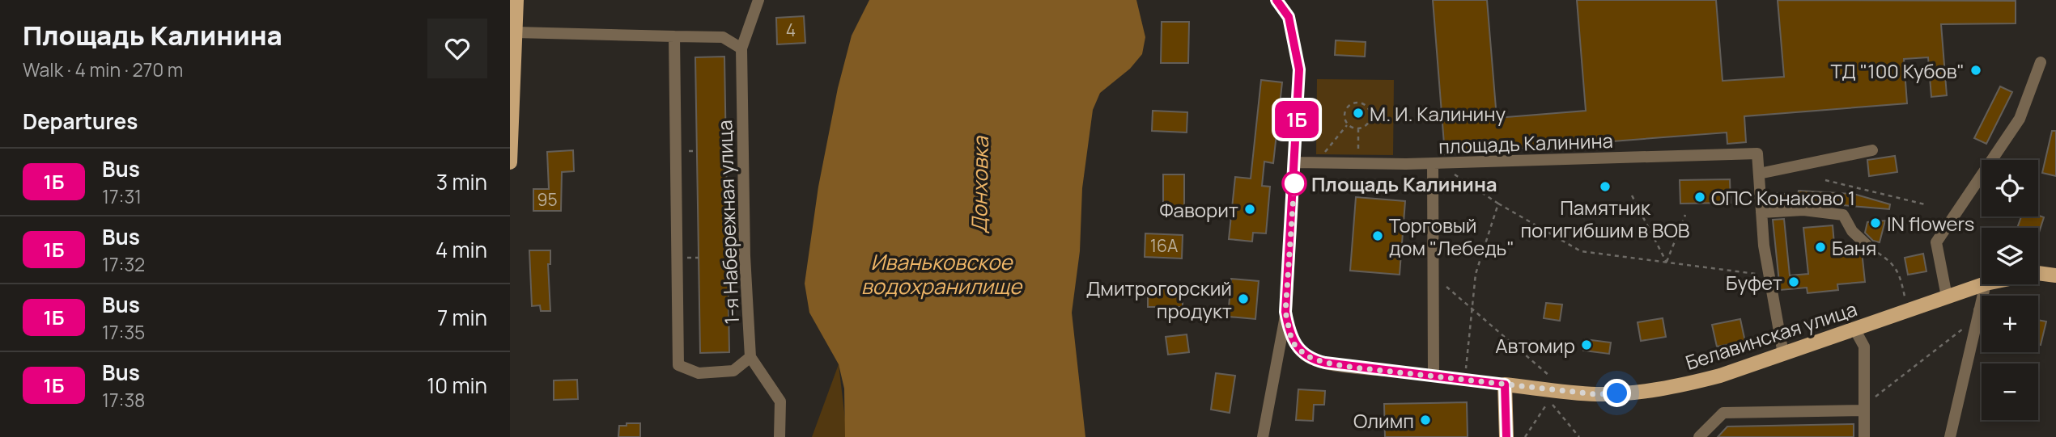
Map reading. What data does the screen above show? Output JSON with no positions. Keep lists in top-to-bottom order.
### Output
{
  "streets": {
    "main road": ["Белавинская улица"],
    "street": ["площадь Калинина", "1-я Набережная улица"]
  },
  "water": ["Донховка", "Иваньковское водохранилище"],
  "places": [
    "ТД \"100 Кубов\"",
    "М. И. Калинину",
    "Площадь Калинина",
    "Памятник погигибшим в ВОВ",
    "ОПС Конаково 1",
    "Фаворит",
    "IN flowers",
    "Торговый дом \"Лебедь\"",
    "Баня",
    "Буфет",
    "Дмитрогорский продукт",
    "Автомир",
    "Олимп"
  ],
  "lines": ["bus line 1Б"],
  "house_numbers": ["4", "95", "16А"],
  "page": {
    "heading": [
      ["Площадь Калинина", "Walk · 4 min · 270 m"],
      "Departures"
    ],
    "on_map": "1Б",
    "list": [
      {
        "mark": "1Б",
        "name": "Bus",
        "note": "17:31",
        "value": "3 min"
      },
      {
        "mark": "1Б",
        "name": "Bus",
        "note": "17:32",
        "value": "4 min"
      },
      {
        "mark": "1Б",
        "name": "Bus",
        "note": "17:35",
        "value": "7 min"
      },
      {
        "mark": "1Б",
        "name": "Bus",
        "note": "17:38",
        "value": "10 min"
      }
    ],
    "map_buttons": ["+", "−"]
  }
}
